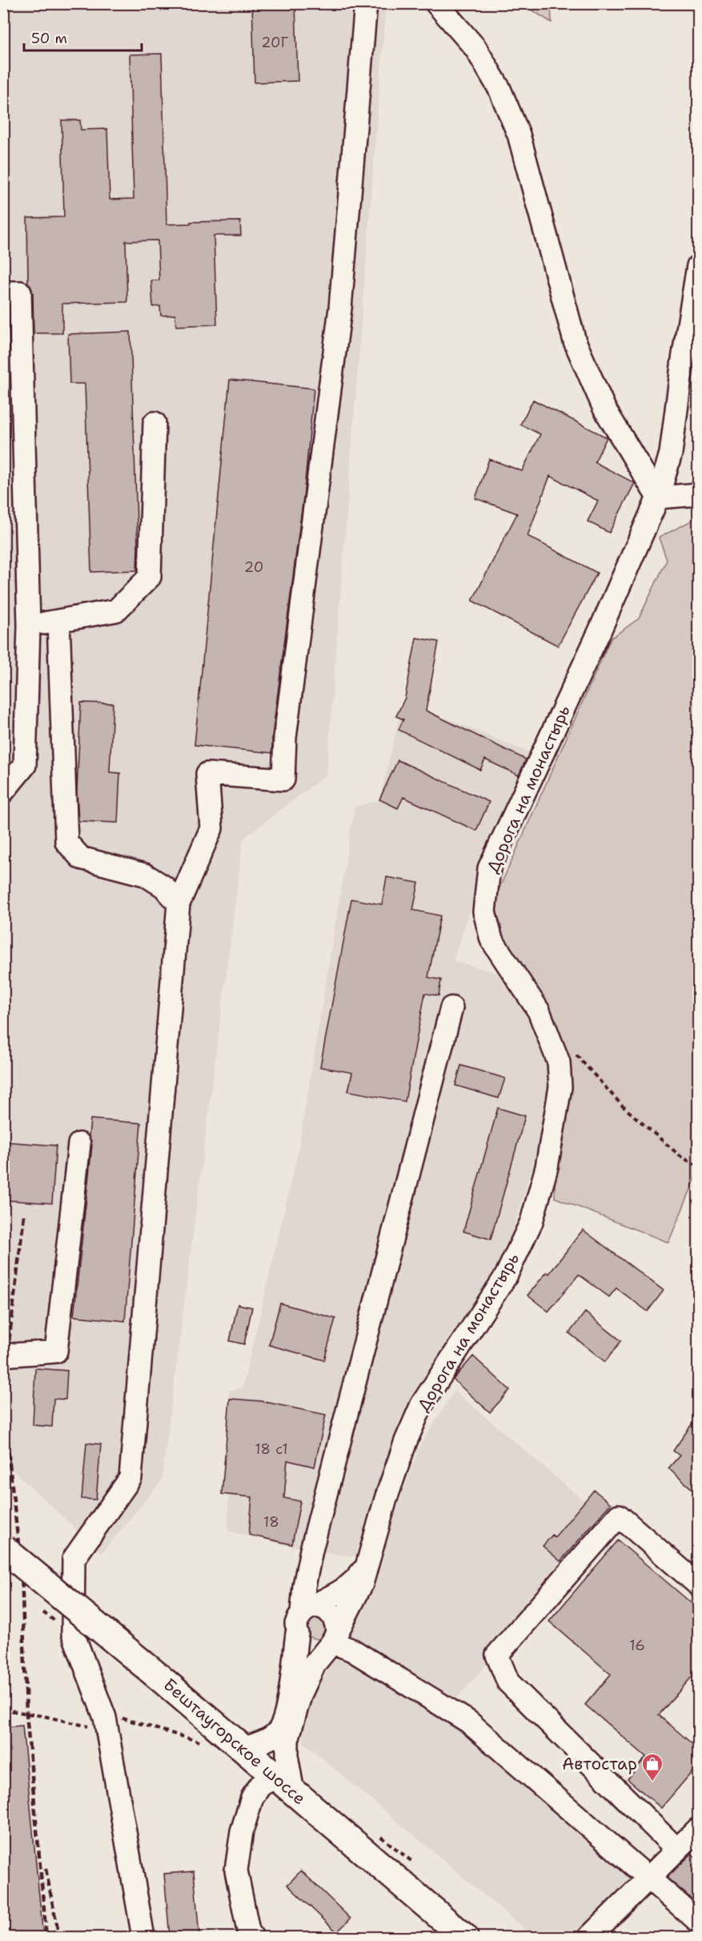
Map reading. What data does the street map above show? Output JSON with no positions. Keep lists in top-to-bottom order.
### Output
{
  "streets": {
    "main road": ["Бештаугорское шоссе"],
    "street": ["Дорога на монастырь"]
  },
  "crossings": [
    ["Дорога на монастырь", "Бештаугорское шоссе"]
  ],
  "places": {
    "shop": ["Автостар"]
  },
  "house_numbers": [
    "20Г",
    "20",
    "18 с1",
    "18",
    "16"
  ],
  "scale_bar": "50 m"
}
